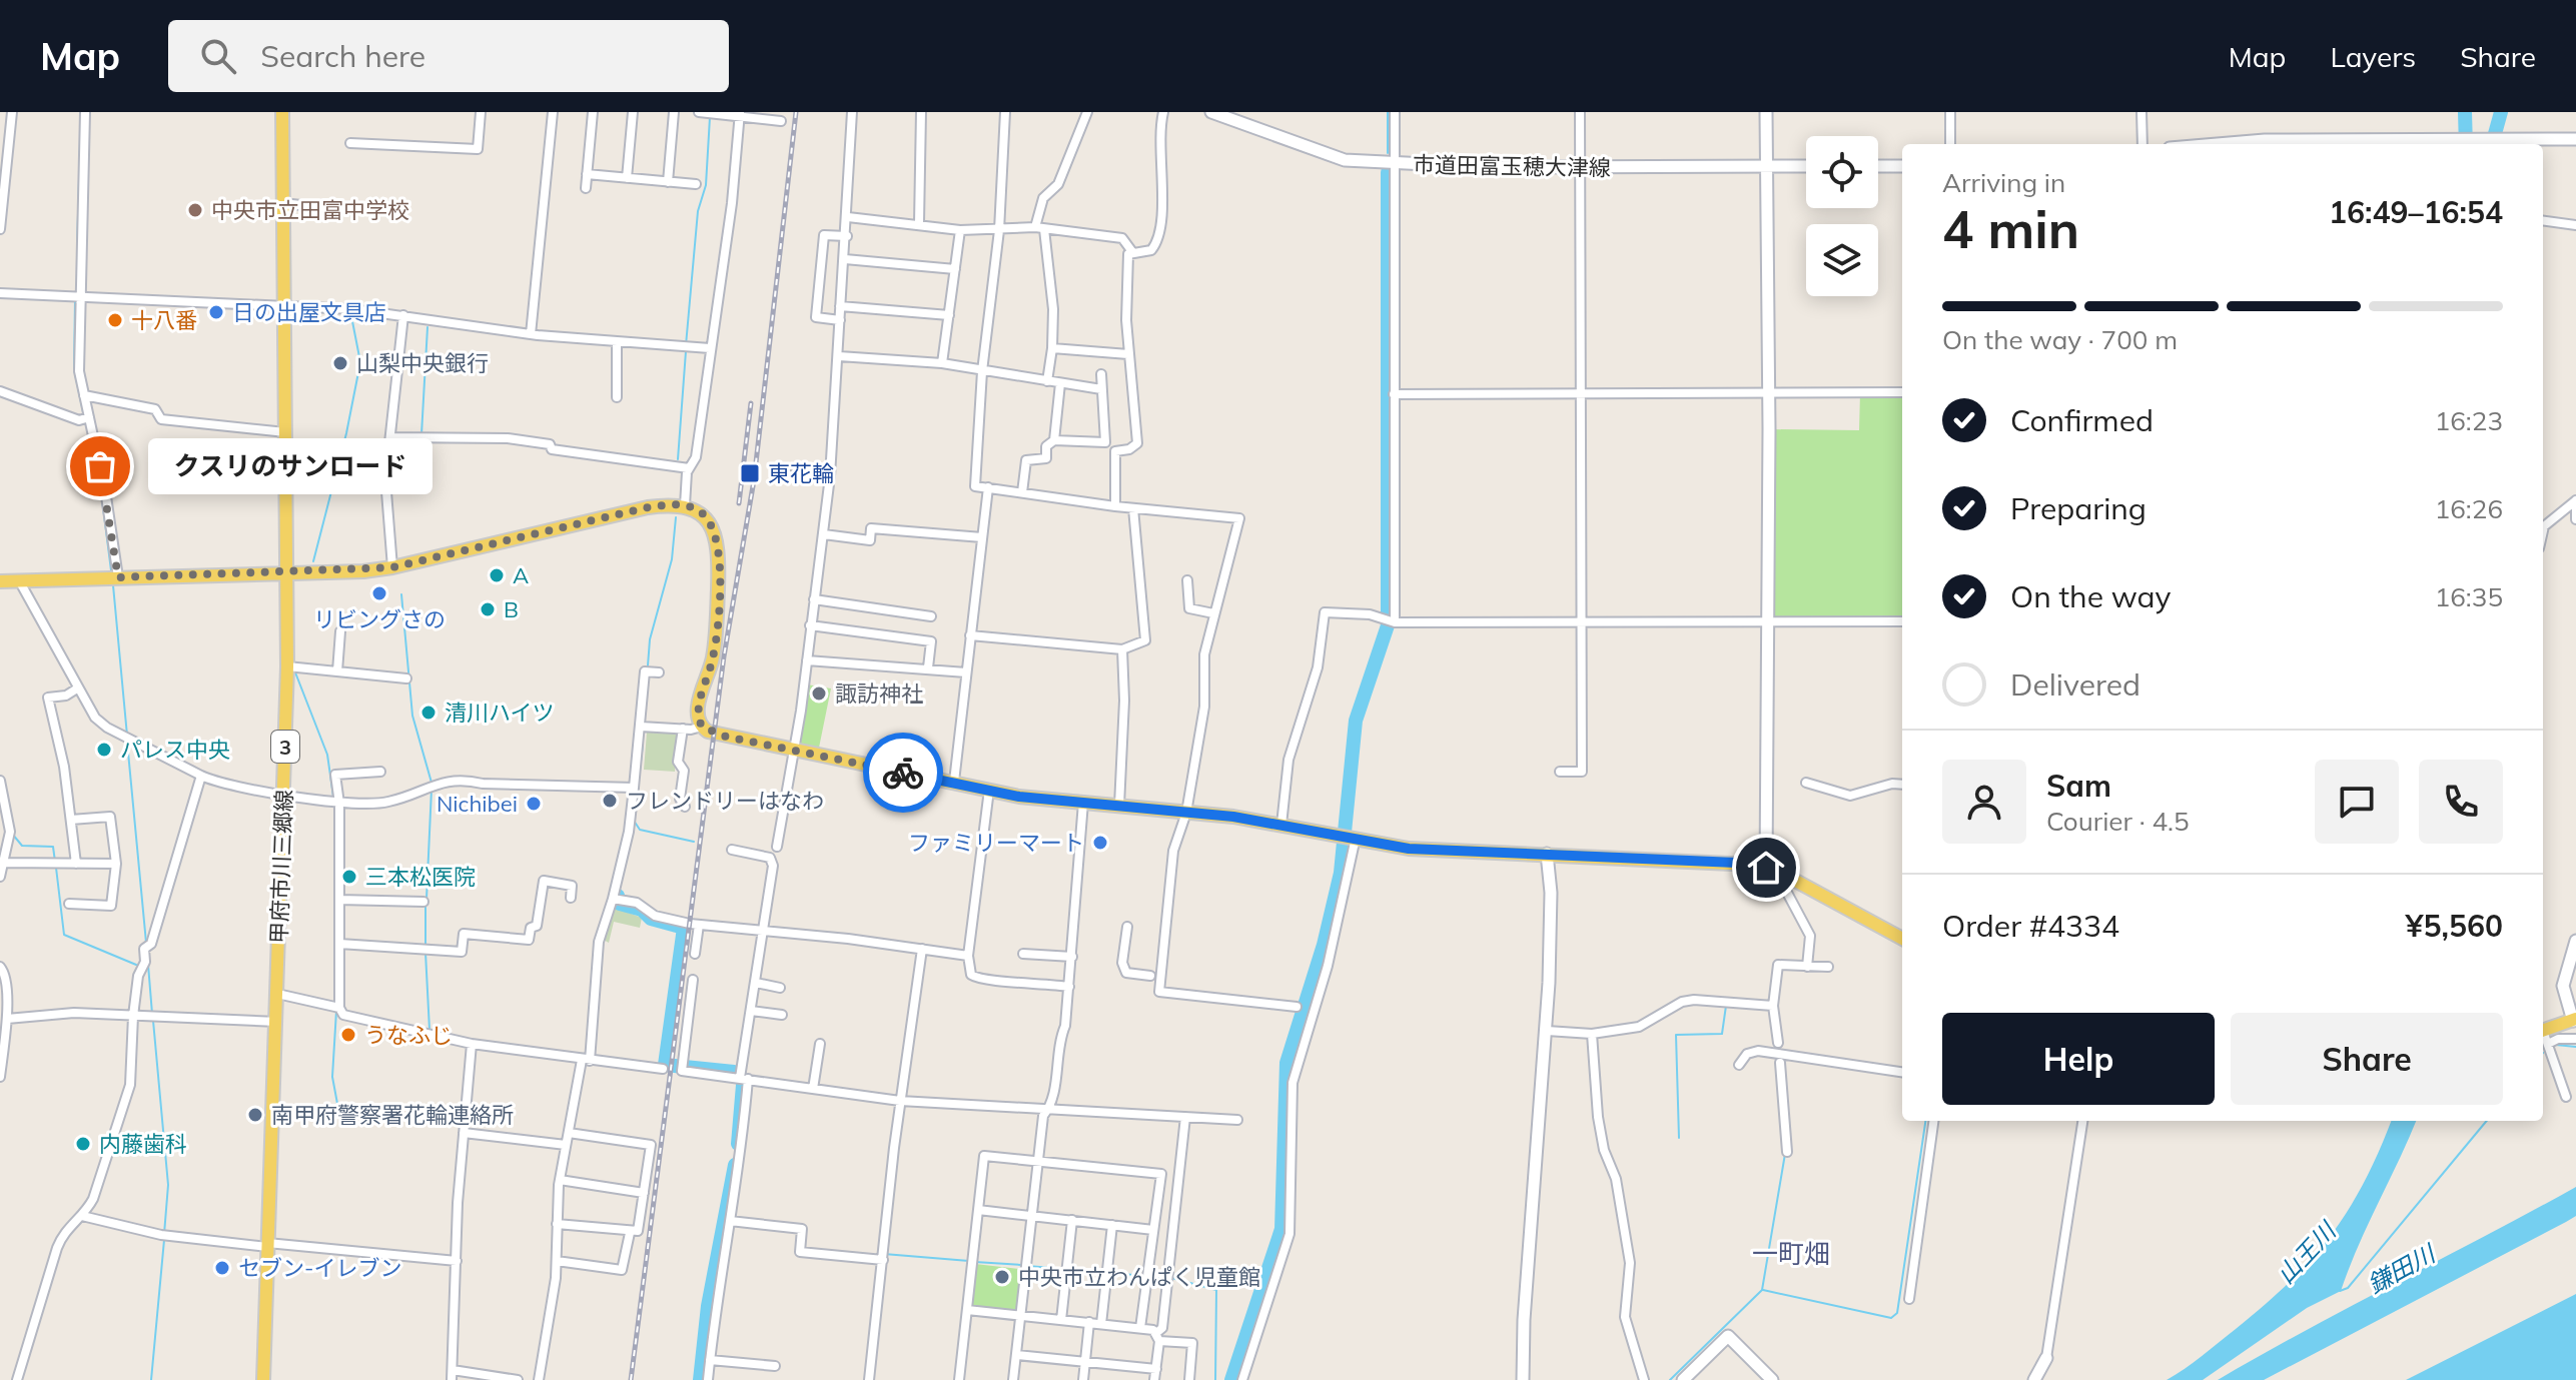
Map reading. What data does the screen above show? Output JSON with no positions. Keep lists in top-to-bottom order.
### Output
{
  "streets": {
    "main road": ["3", "甲府市川三郷線"],
    "street": ["市道田富玉穂大津線"]
  },
  "districts": ["一町畑"],
  "water": ["山王川", "鎌田川"],
  "places": {
    "other": [
      "中央市立田富中学校",
      "日の出屋文具店",
      "十八番",
      "山梨中央銀行",
      "クスリのサンロード",
      "A",
      "リビングさの",
      "B",
      "諏訪神社",
      "清川ハイツ",
      "パレス中央",
      "フレンドリーはなわ",
      "Nichibei",
      "ファミリーマート",
      "三本松医院",
      "うなふじ",
      "南甲府警察署花輪連絡所",
      "内藤歯科",
      "セブン-イレブン",
      "中央市立わんぱく児童館"
    ],
    "transit": ["東花輪"]
  },
  "page": {
    "header": "Map",
    "search": "Search here",
    "nav": ["Map", "Layers", "Share"],
    "heading": ["4 min", "Arriving in", "16:49–16:54"],
    "panel": [
      "Sam",
      "Courier · 4.5",
      "Order #4334",
      "¥5,560"
    ],
    "bar": "On the way · 700 m",
    "list": [
      ["Confirmed", "16:23"],
      ["Preparing", "16:26"],
      ["On the way", "16:35"],
      "Delivered"
    ],
    "bubble": "クスリのサンロード",
    "buttons": ["Help", "Share"]
  }
}
